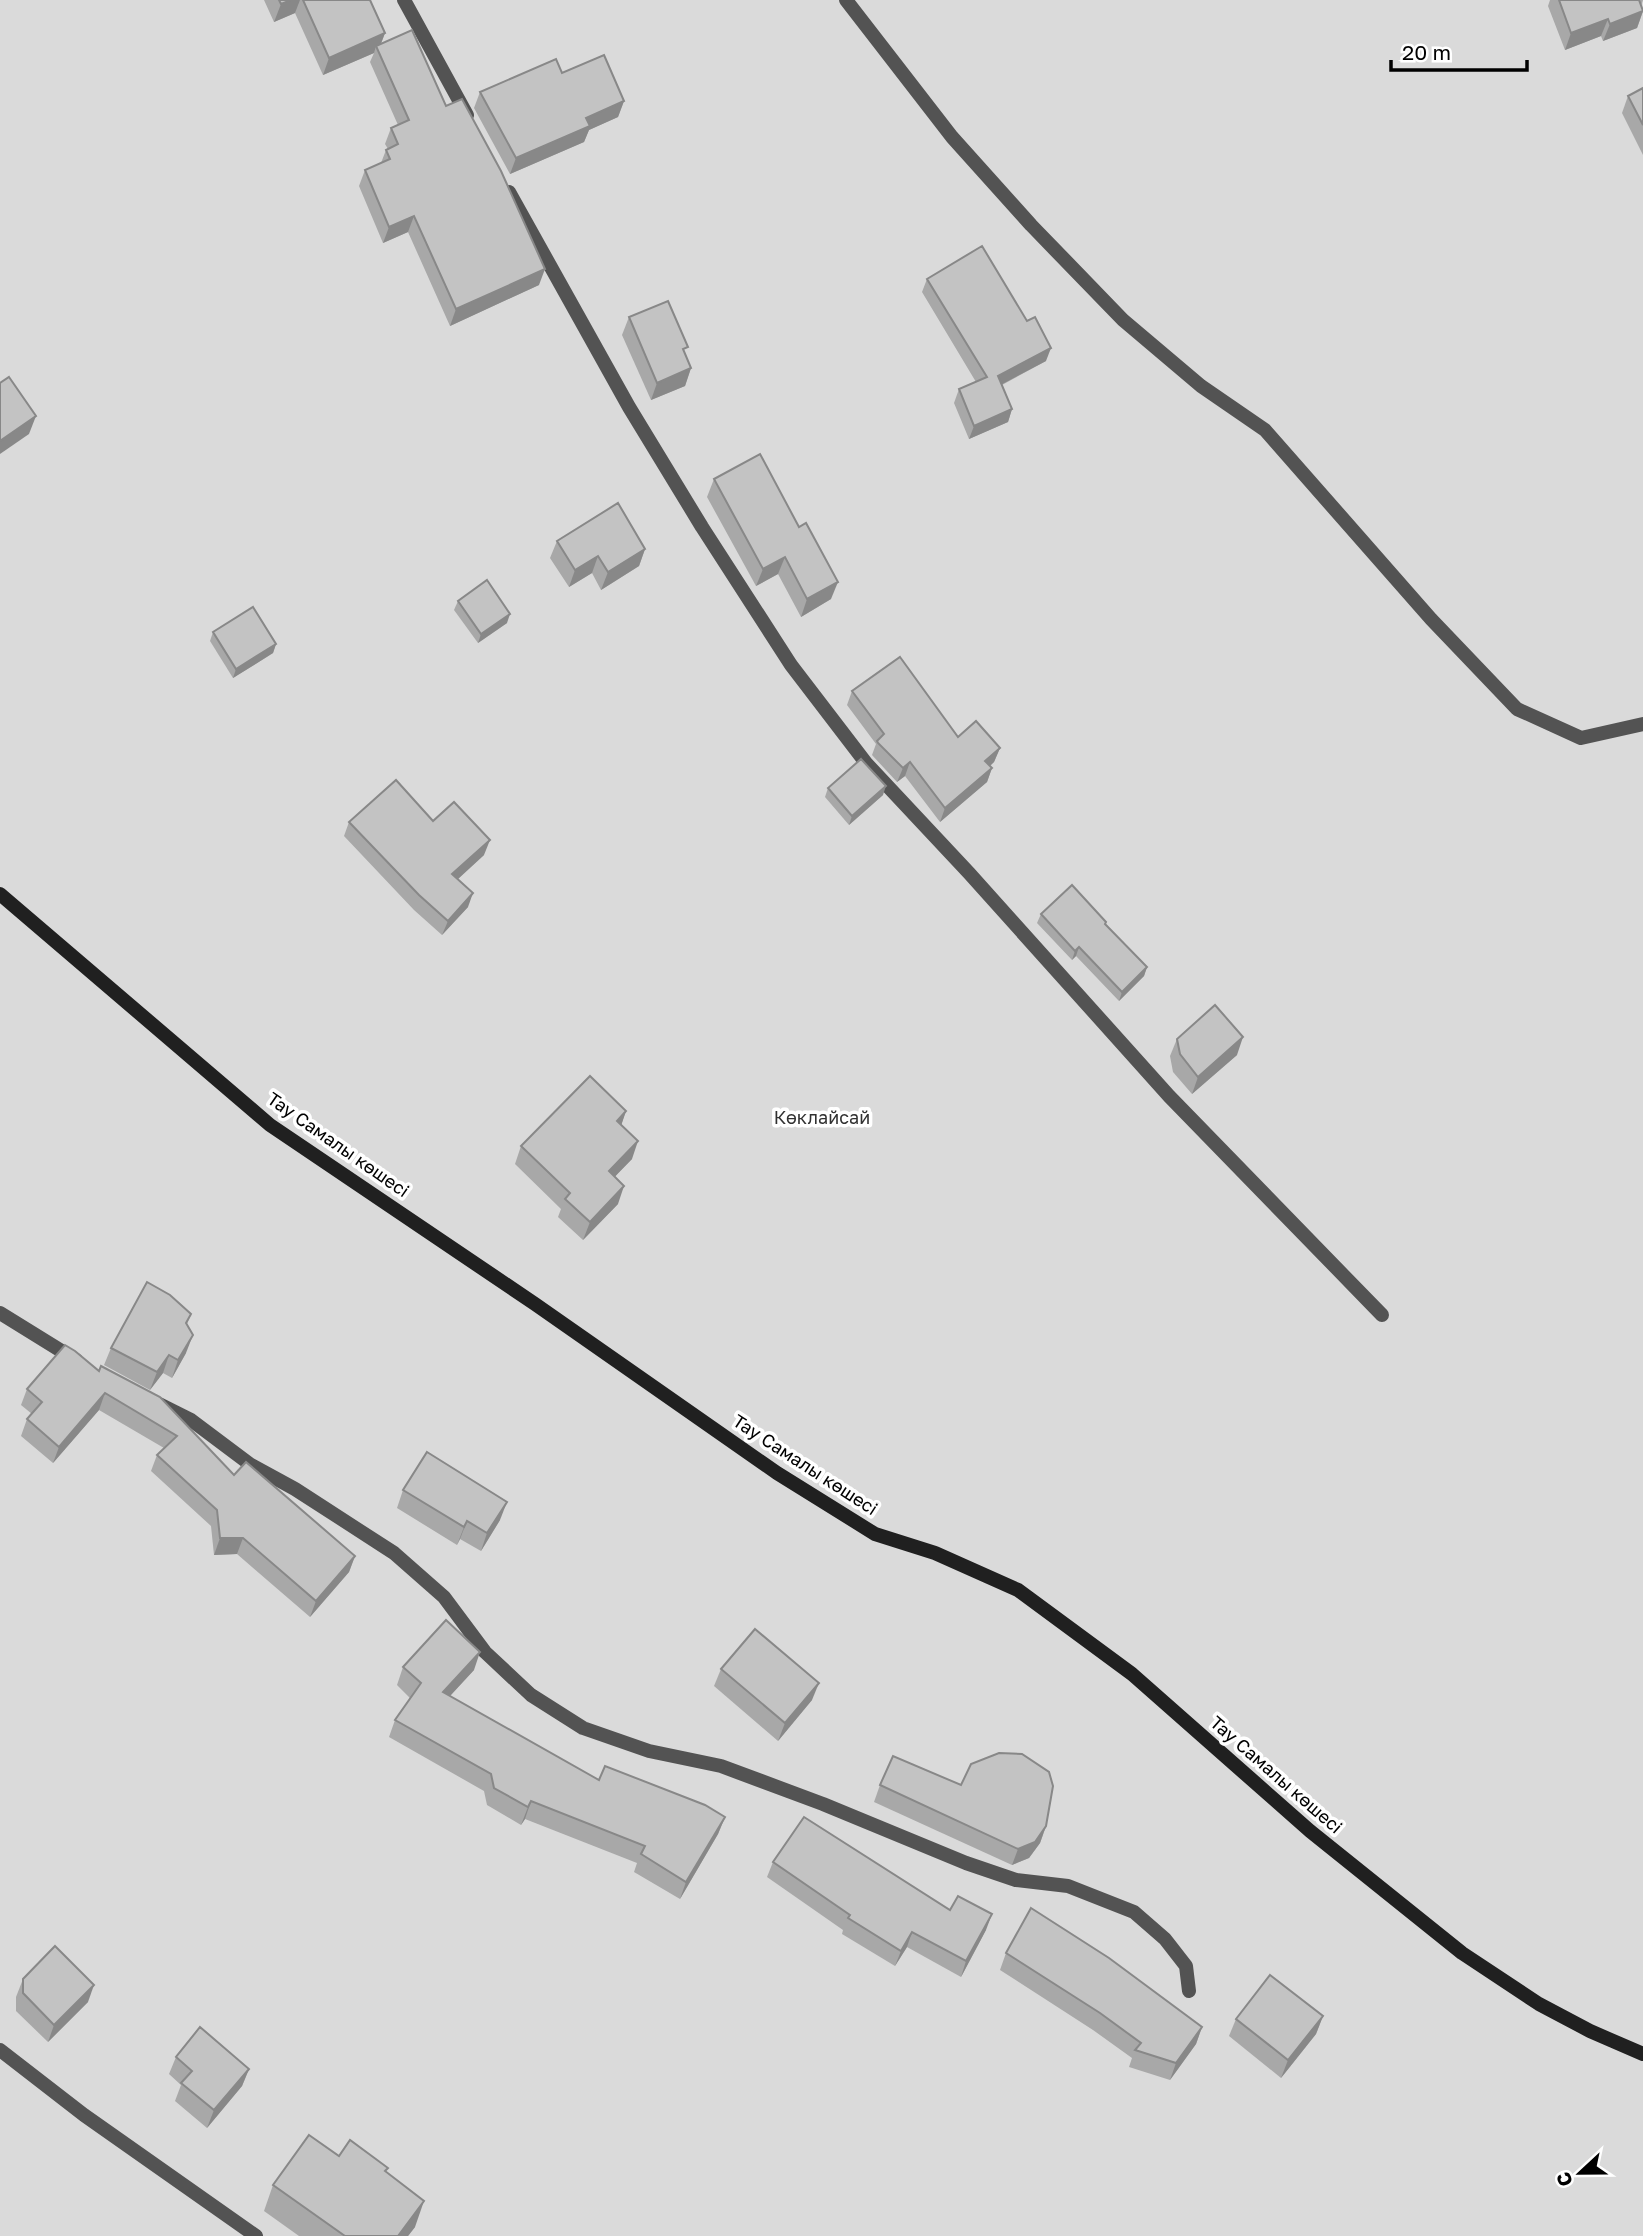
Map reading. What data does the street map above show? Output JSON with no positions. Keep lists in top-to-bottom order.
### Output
{
  "streets": {
    "street": ["Тау Самалы көшесі"]
  },
  "parks": ["Көклайсай"],
  "scale_bar": "20 m",
  "north": "left"
}
